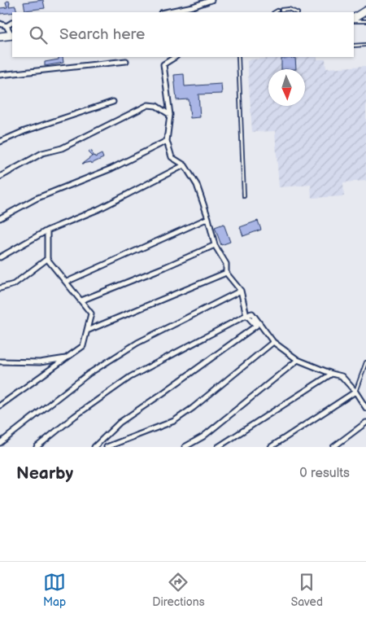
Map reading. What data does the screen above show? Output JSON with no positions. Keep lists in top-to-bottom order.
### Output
{
  "north": "bottom",
  "page": {
    "search": "Search here",
    "heading": ["Nearby", "0 results"],
    "nav": ["Map", "Directions", "Saved"]
  }
}
